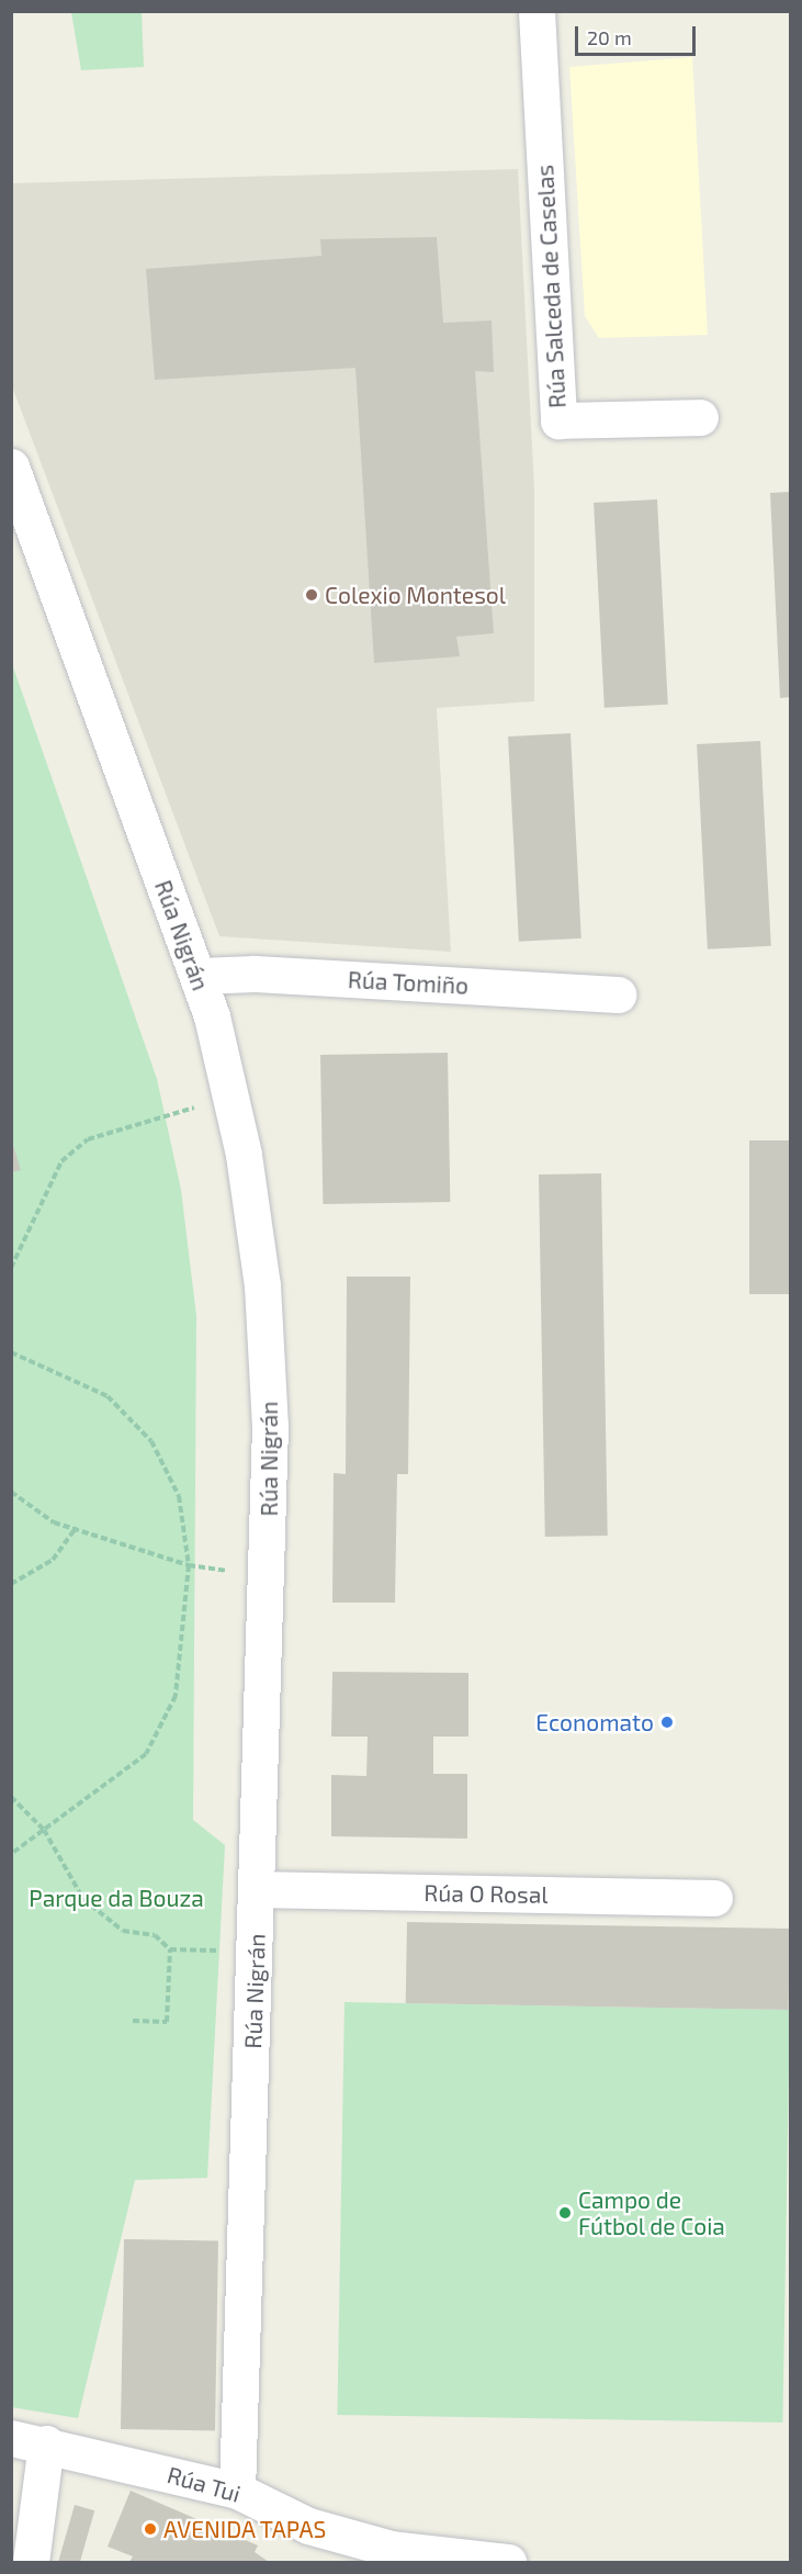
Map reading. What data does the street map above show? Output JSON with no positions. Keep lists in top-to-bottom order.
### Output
{
  "streets": {
    "street": [
      "Rúa Salceda de Caselas",
      "Rúa Nigrán",
      "Rúa Tomiño",
      "Rúa O Rosal",
      "Rúa Tui"
    ]
  },
  "crossings": [
    ["Rúa Nigrán", "Rúa Tomiño"],
    ["Rúa Nigrán", "Rúa O Rosal"],
    ["Rúa Nigrán", "Rúa Tui"]
  ],
  "parks": ["Parque da Bouza"],
  "places": [
    "Colexio Montesol",
    "Economato",
    "Campo de Fútbol de Coia",
    "AVENIDA TAPAS"
  ],
  "scale_bar": "20 m"
}
